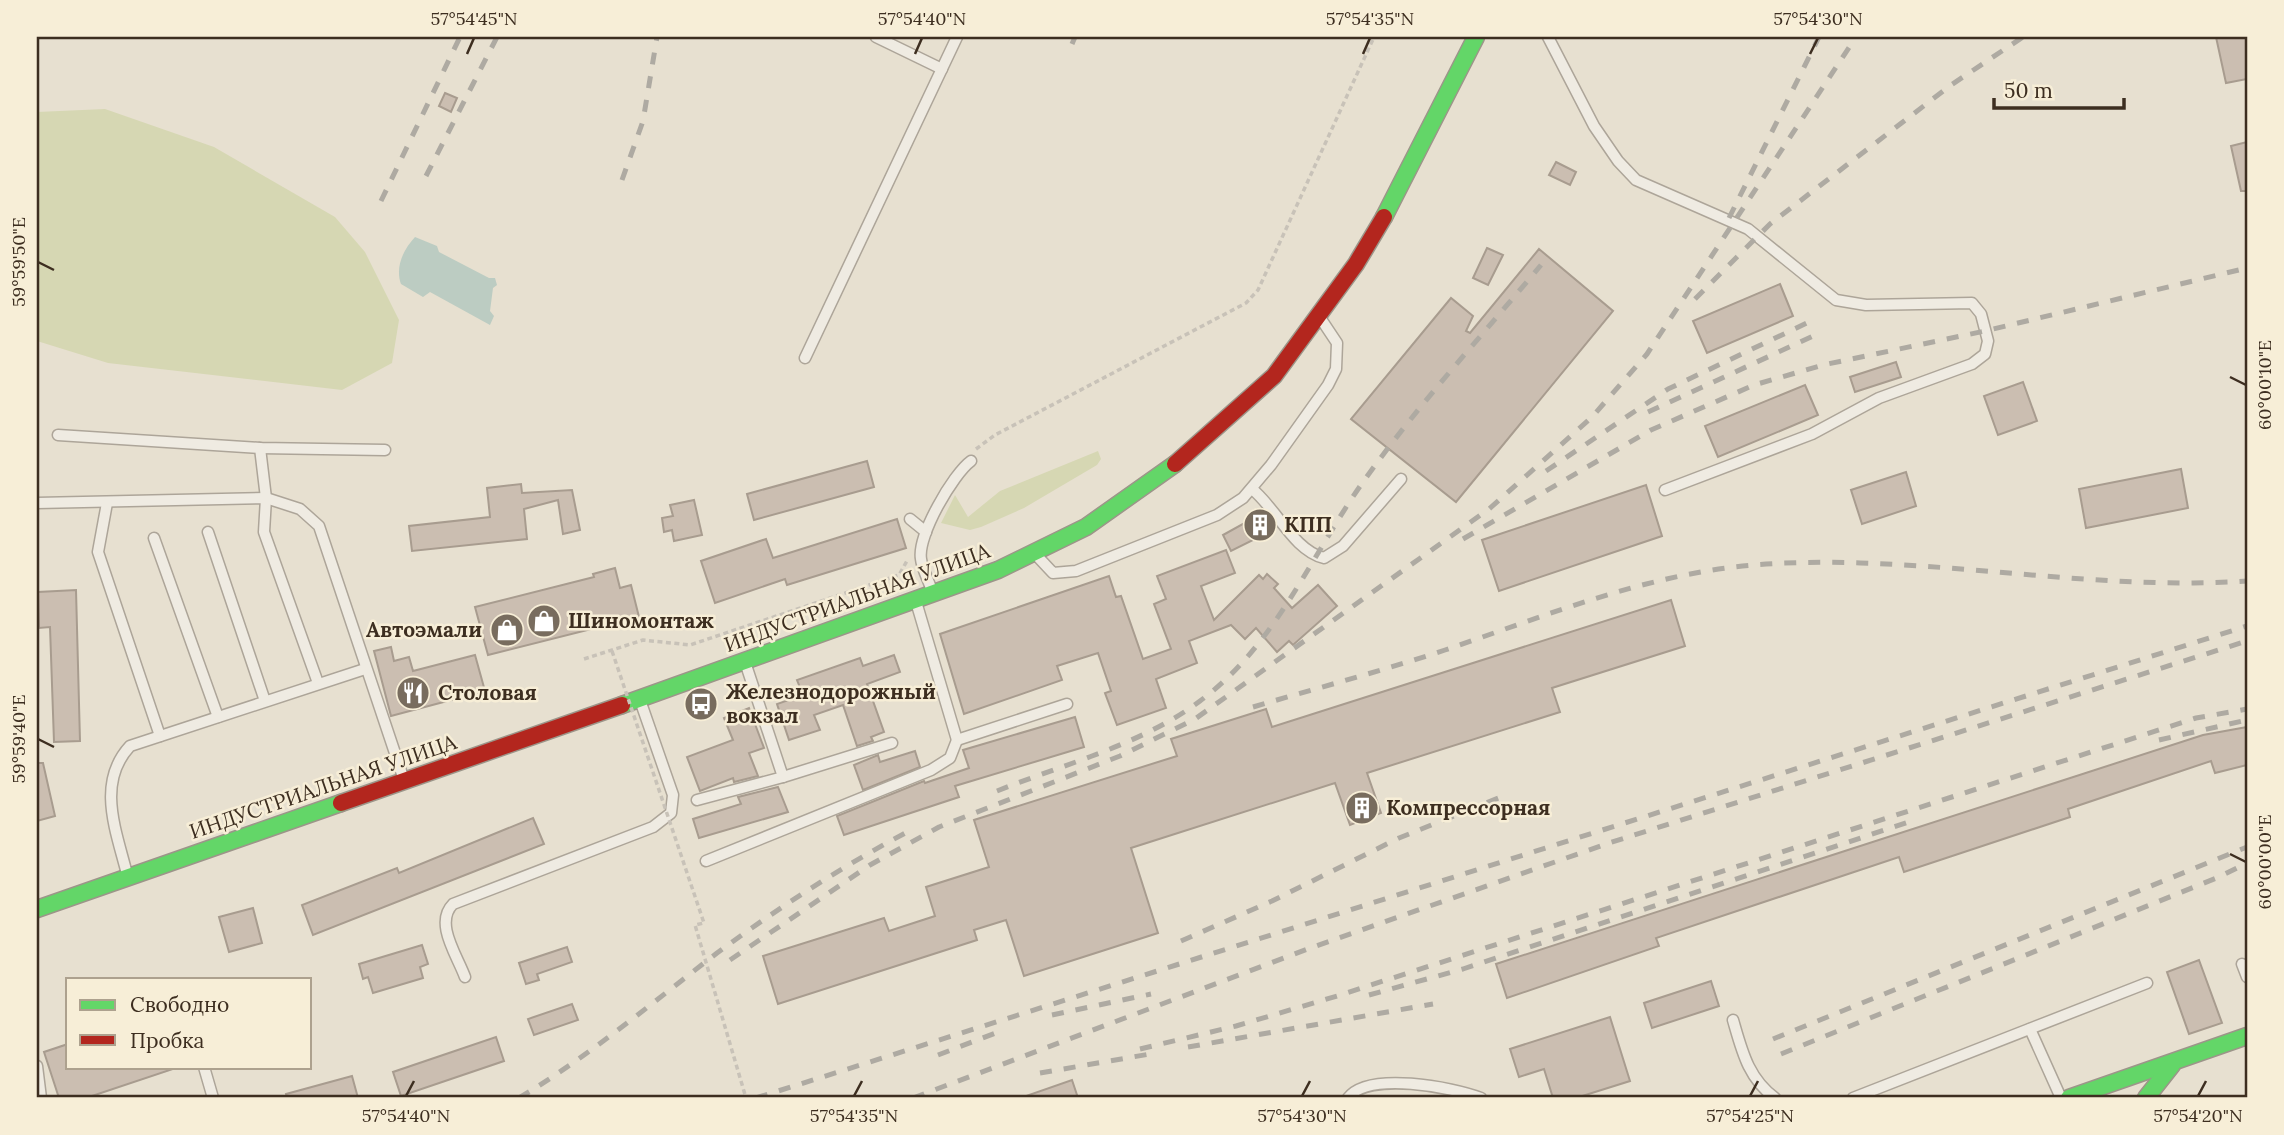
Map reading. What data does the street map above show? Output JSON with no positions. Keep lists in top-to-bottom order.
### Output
{
  "streets": {
    "main road": ["ИНДУСТРИАЛЬНАЯ УЛИЦА"]
  },
  "places": {
    "building": ["КПП", "Компрессорная"],
    "shop": ["Шиномонтаж", "Автоэмали"],
    "restaurant": ["Столовая"],
    "bus stop": ["Железнодорожный вокзал"]
  },
  "legend": ["Свободно", "Пробка"],
  "scale_bar": "50 m",
  "coordinates": [
    "57°54'45\"N",
    "57°54'40\"N",
    "57°54'35\"N",
    "57°54'30\"N",
    "59°59'50\"E",
    "60°00'10\"E",
    "59°59'40\"E",
    "60°00'00\"E",
    "57°54'25\"N",
    "57°54'20\"N"
  ]
}
